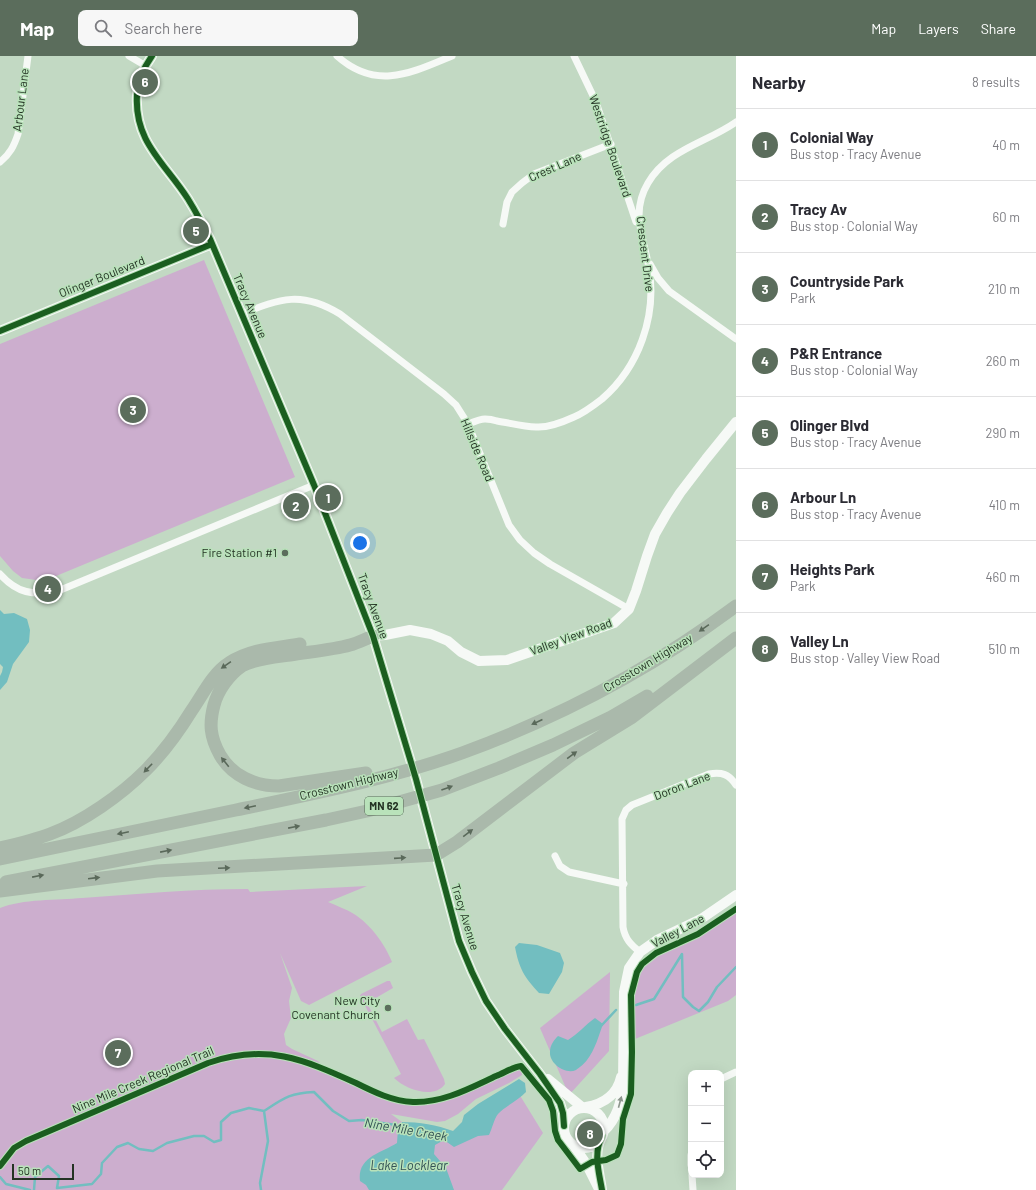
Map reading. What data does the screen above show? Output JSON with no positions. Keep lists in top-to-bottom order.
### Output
{
  "streets": {
    "highway": ["Crosstown Highway", "MN 62"],
    "street": [
      "Arbour Lane",
      "Westridge Boulevard",
      "Crest Lane",
      "Crescent Drive",
      "Olinger Boulevard",
      "Tracy Avenue",
      "Hillside Road",
      "Valley View Road",
      "Doron Lane",
      "Valley Lane"
    ],
    "cycle path": ["Nine Mile Creek Regional Trail"]
  },
  "crossings": [
    ["Westridge Boulevard", "Crest Lane"],
    ["Westridge Boulevard", "Crescent Drive"],
    ["Crescent Drive", "Hillside Road"],
    ["Olinger Boulevard", "Tracy Avenue"],
    ["Tracy Avenue", "Hillside Road"],
    ["Tracy Avenue", "Valley View Road"],
    ["Tracy Avenue", "Valley Lane"],
    ["Hillside Road", "Valley View Road"]
  ],
  "water": ["Nine Mile Creek", "Lake Locklear"],
  "places": ["Fire Station #1", "New City Covenant Church"],
  "scale_bar": "50 m",
  "page": {
    "header": "Map",
    "search": "Search here",
    "nav": ["Map", "Layers", "Share"],
    "heading": ["Nearby", "8 results"],
    "pins": [
      "6",
      "5",
      "3",
      "1",
      "2",
      "4",
      "7",
      "8"
    ],
    "list": [
      {
        "mark": "1",
        "name": "Colonial Way",
        "note": "Bus stop · Tracy Avenue",
        "value": "40 m"
      },
      {
        "mark": "2",
        "name": "Tracy Av",
        "note": "Bus stop · Colonial Way",
        "value": "60 m"
      },
      {
        "mark": "3",
        "name": "Countryside Park",
        "note": "Park",
        "value": "210 m"
      },
      {
        "mark": "4",
        "name": "P&R Entrance",
        "note": "Bus stop · Colonial Way",
        "value": "260 m"
      },
      {
        "mark": "5",
        "name": "Olinger Blvd",
        "note": "Bus stop · Tracy Avenue",
        "value": "290 m"
      },
      {
        "mark": "6",
        "name": "Arbour Ln",
        "note": "Bus stop · Tracy Avenue",
        "value": "410 m"
      },
      {
        "mark": "7",
        "name": "Heights Park",
        "note": "Park",
        "value": "460 m"
      },
      {
        "mark": "8",
        "name": "Valley Ln",
        "note": "Bus stop · Valley View Road",
        "value": "510 m"
      }
    ],
    "map_buttons": ["+", "−"],
    "scale": "50 m"
  }
}
